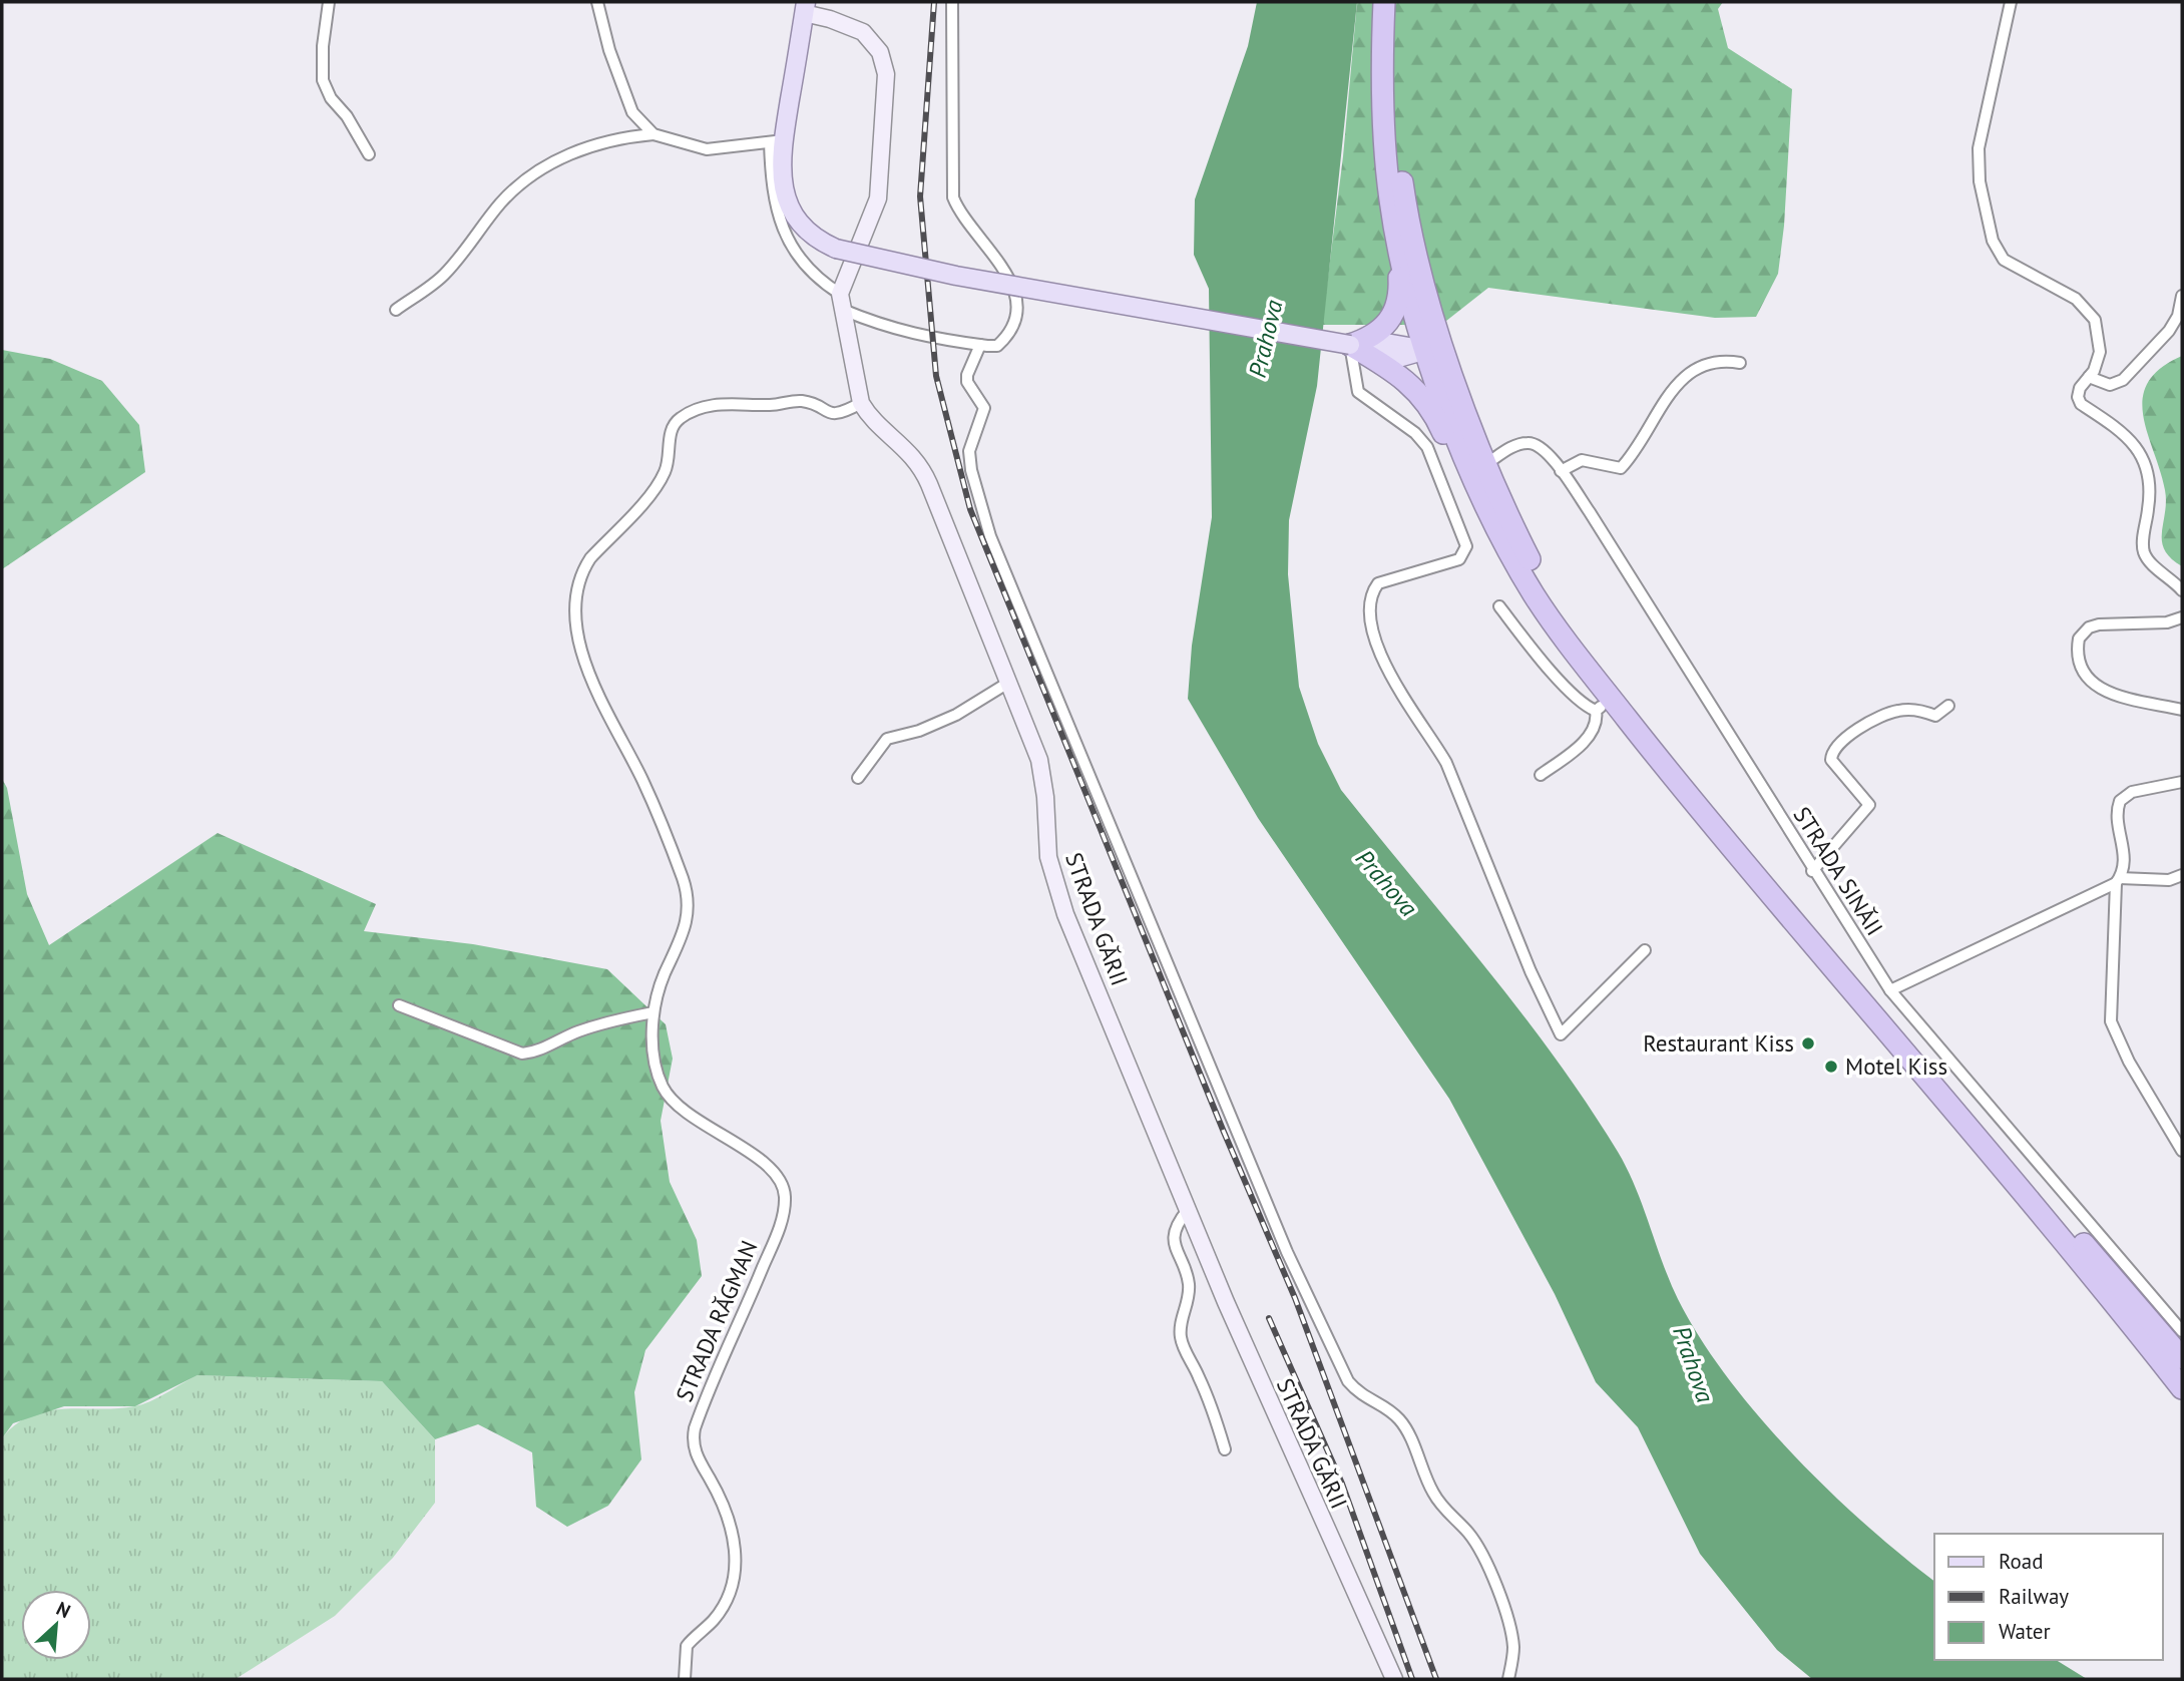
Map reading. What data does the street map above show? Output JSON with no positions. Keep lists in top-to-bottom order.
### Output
{
  "streets": {
    "street": ["STRADA SINĂII", "STRADA GĂRII", "STRADA RĂGMAN"]
  },
  "crossings": [
    ["STRADA GĂRII", "STRADA RĂGMAN"]
  ],
  "water": ["Prahova"],
  "places": ["Restaurant Kiss", "Motel Kiss"],
  "legend": ["Road", "Railway", "Water"],
  "north": "top right"
}
